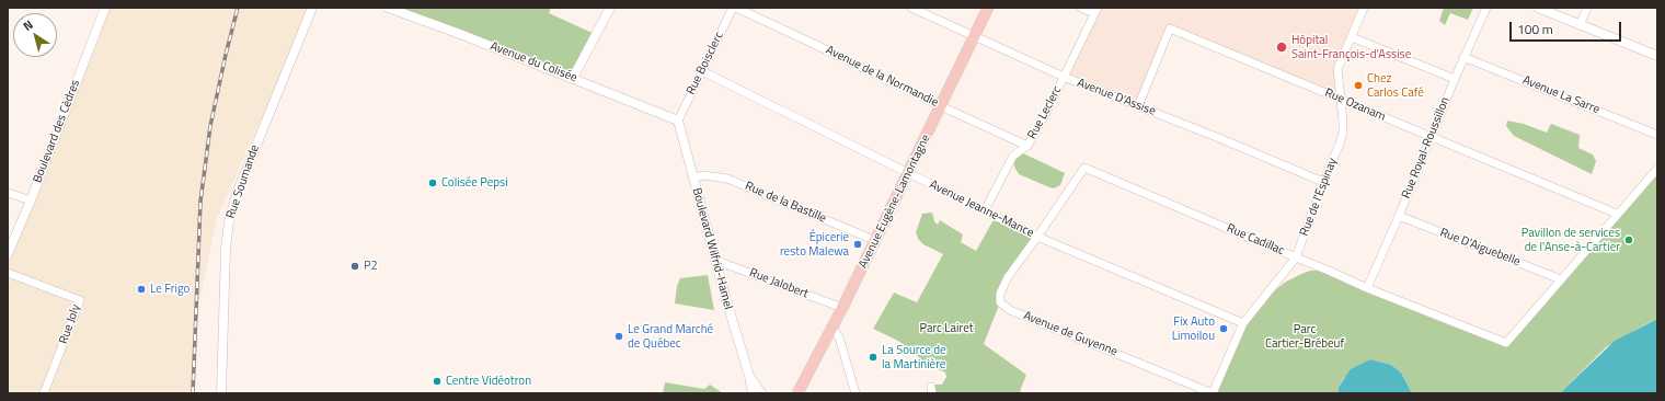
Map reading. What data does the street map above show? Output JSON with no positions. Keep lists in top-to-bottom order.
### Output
{
  "streets": {
    "main road": ["Avenue Eugène-Lamontagne"],
    "street": [
      "Avenue du Colisée",
      "Rue Boisclerc",
      "Avenue de la Normandie",
      "Avenue La Sarre",
      "Avenue D'Assise",
      "Rue Ozanam",
      "Rue Leclerc",
      "Boulevard des Cèdres",
      "Rue Royal-Roussillon",
      "Rue Soumande",
      "Rue de l'Espinay",
      "Rue de la Bastille",
      "Avenue Jeanne-Mance",
      "Rue Cadillac",
      "Rue D'Aiguebelle",
      "Boulevard Wilfrid-Hamel",
      "Rue Jalobert",
      "Rue Joly",
      "Avenue de Guyenne"
    ]
  },
  "crossings": [
    ["Avenue du Colisée", "Rue Boisclerc"],
    ["Avenue du Colisée", "Boulevard Wilfrid-Hamel"],
    ["Rue Boisclerc", "Avenue de la Normandie"],
    ["Rue Boisclerc", "Avenue Jeanne-Mance"],
    ["Rue Boisclerc", "Boulevard Wilfrid-Hamel"],
    ["Avenue de la Normandie", "Rue Leclerc"],
    ["Avenue de la Normandie", "Avenue Eugène-Lamontagne"],
    ["Avenue La Sarre", "Rue Royal-Roussillon"],
    ["Avenue D'Assise", "Rue Ozanam"],
    ["Avenue D'Assise", "Rue Leclerc"],
    ["Avenue D'Assise", "Rue de l'Espinay"],
    ["Avenue D'Assise", "Avenue Eugène-Lamontagne"],
    ["Rue Ozanam", "Rue Royal-Roussillon"],
    ["Rue Ozanam", "Rue de l'Espinay"],
    ["Rue Leclerc", "Avenue Jeanne-Mance"],
    ["Rue Royal-Roussillon", "Rue Cadillac"],
    ["Rue Royal-Roussillon", "Rue D'Aiguebelle"],
    ["Rue de l'Espinay", "Avenue Jeanne-Mance"],
    ["Rue de l'Espinay", "Rue Cadillac"],
    ["Rue de l'Espinay", "Avenue de Guyenne"],
    ["Avenue Eugène-Lamontagne", "Rue de la Bastille"],
    ["Avenue Eugène-Lamontagne", "Avenue Jeanne-Mance"],
    ["Avenue Eugène-Lamontagne", "Rue Jalobert"],
    ["Rue de la Bastille", "Boulevard Wilfrid-Hamel"],
    ["Avenue Jeanne-Mance", "Rue Cadillac"],
    ["Avenue Jeanne-Mance", "Avenue de Guyenne"],
    ["Rue Cadillac", "Rue D'Aiguebelle"],
    ["Rue Cadillac", "Avenue de Guyenne"],
    ["Boulevard Wilfrid-Hamel", "Rue Jalobert"]
  ],
  "parks": ["Parc Lairet", "Parc Cartier-Brébeuf"],
  "places": [
    "Hôpital Saint-François-d'Assise",
    "Chez Carlos Café",
    "Colisée Pepsi",
    "Pavillon de services de l'Anse-à-Cartier",
    "Épicerie resto Malewa",
    "P2",
    "Le Frigo",
    "Fix Auto Limoilou",
    "Le Grand Marché de Québec",
    "La Source de la Martinière",
    "Centre Vidéotron"
  ],
  "scale_bar": "100 m",
  "north": "top left"
}
